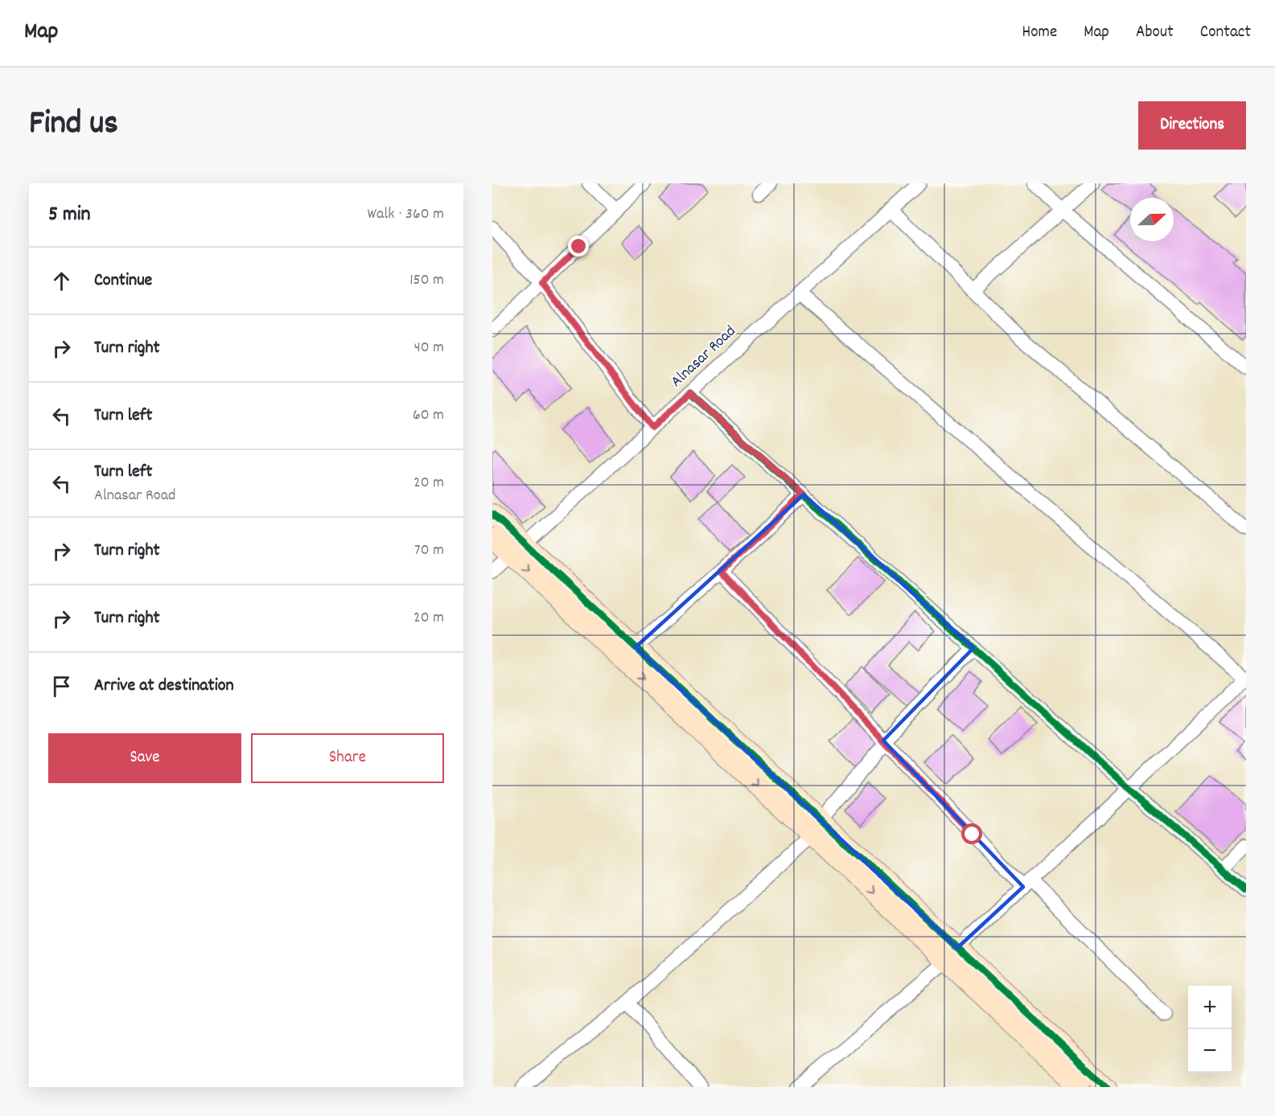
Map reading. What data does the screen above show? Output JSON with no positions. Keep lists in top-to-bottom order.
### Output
{
  "streets": {
    "street": ["Alnasar Road"]
  },
  "north": "right",
  "page": {
    "header": "Map",
    "nav": [
      "Home",
      "Map",
      "About",
      "Contact"
    ],
    "title": "Find us",
    "buttons": [
      "Directions",
      ["Save", "Share"]
    ],
    "heading": ["5 min", "Walk · 360 m"],
    "list": [
      ["Continue", "150 m"],
      ["Turn right", "40 m"],
      ["Turn left", "60 m"],
      ["Turn left", "Alnasar Road", "20 m"],
      ["Turn right", "70 m"],
      ["Turn right", "20 m"],
      "Arrive at destination"
    ],
    "map_buttons": ["+", "−"]
  }
}
